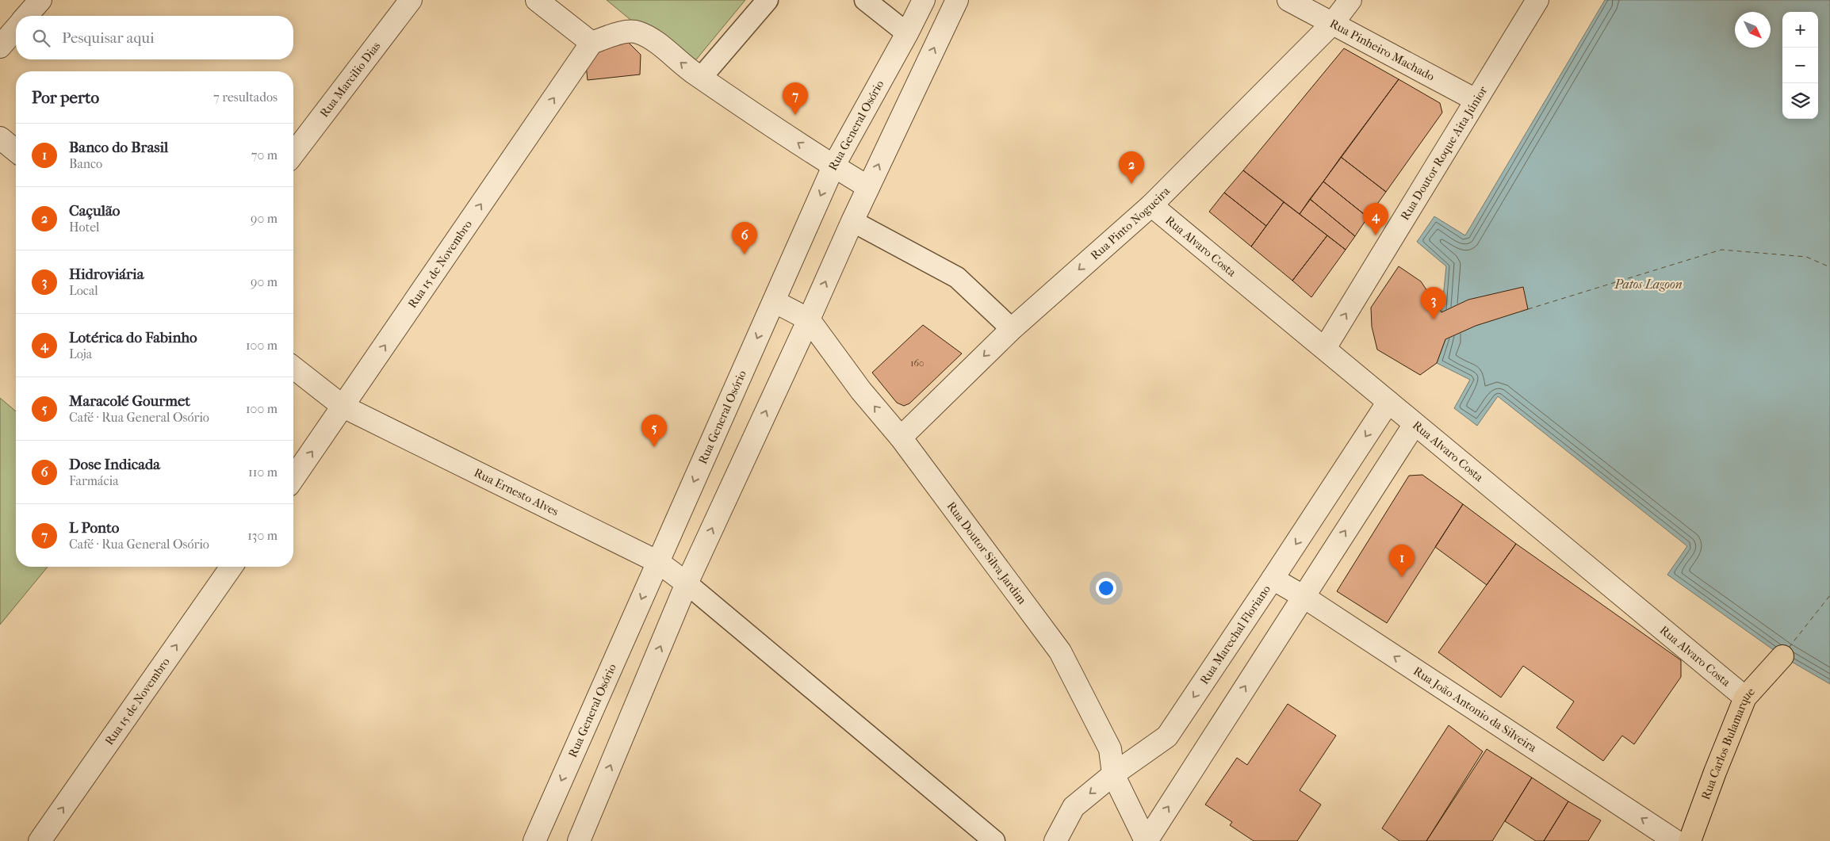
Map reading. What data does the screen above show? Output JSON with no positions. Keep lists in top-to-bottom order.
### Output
{
  "streets": {
    "main road": ["Rua Carlos Bulamarque"],
    "street": [
      "Rua Pinheiro Machado",
      "Rua Marcilio Dias",
      "Rua General Osório",
      "Rua Doutor Roque Aita Júnior",
      "Rua Pinto Nogueira",
      "Rua Alvaro Costa",
      "Rua 15 de Novembro",
      "Rua Ernesto Alves",
      "Rua Doutor Silva Jardim",
      "Rua Marechal Floriano",
      "Rua João Antonio da Silveira"
    ]
  },
  "crossings": [
    ["Rua Pinheiro Machado", "Rua Doutor Roque Aita Júnior"],
    ["Rua Pinheiro Machado", "Rua Pinto Nogueira"],
    ["Rua General Osório", "Rua Ernesto Alves"],
    ["Rua General Osório", "Rua Doutor Silva Jardim"],
    ["Rua Doutor Roque Aita Júnior", "Rua Alvaro Costa"],
    ["Rua Pinto Nogueira", "Rua Alvaro Costa"],
    ["Rua Pinto Nogueira", "Rua Doutor Silva Jardim"],
    ["Rua Alvaro Costa", "Rua Marechal Floriano"],
    ["Rua Alvaro Costa", "Rua Carlos Bulamarque"],
    ["Rua 15 de Novembro", "Rua Ernesto Alves"],
    ["Rua Doutor Silva Jardim", "Rua Marechal Floriano"],
    ["Rua Marechal Floriano", "Rua João Antonio da Silveira"]
  ],
  "one_way": ["Rua Doutor Roque Aita Júnior", "Rua 15 de Novembro", "Rua João Antonio da Silveira"],
  "water": ["Patos Lagoon"],
  "house_numbers": ["160"],
  "north": "bottom right",
  "page": {
    "map_buttons": ["+", "−"],
    "search": "Pesquisar aqui",
    "heading": ["Por perto", "7 resultados"],
    "pins": [
      "7",
      "2",
      "4",
      "6",
      "3",
      "5",
      "1"
    ],
    "list": [
      {
        "mark": "1",
        "name": "Banco do Brasil",
        "note": "Banco",
        "value": "70 m"
      },
      {
        "mark": "2",
        "name": "Caçulão",
        "note": "Hotel",
        "value": "90 m"
      },
      {
        "mark": "3",
        "name": "Hidroviária",
        "note": "Local",
        "value": "90 m"
      },
      {
        "mark": "4",
        "name": "Lotérica do Fabinho",
        "note": "Loja",
        "value": "100 m"
      },
      {
        "mark": "5",
        "name": "Maracolé Gourmet",
        "note": "Café · Rua General Osório",
        "value": "100 m"
      },
      {
        "mark": "6",
        "name": "Dose Indicada",
        "note": "Farmácia",
        "value": "110 m"
      },
      {
        "mark": "7",
        "name": "L Ponto",
        "note": "Café · Rua General Osório",
        "value": "130 m"
      }
    ]
  }
}
